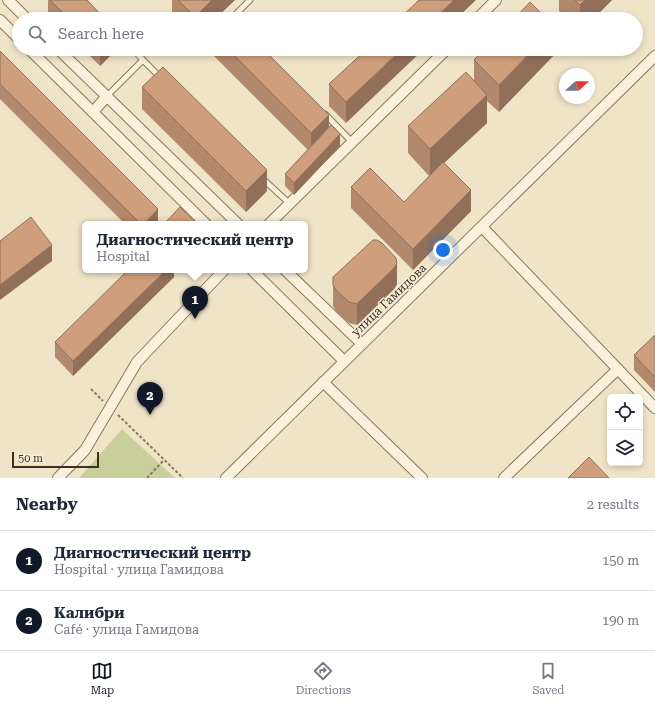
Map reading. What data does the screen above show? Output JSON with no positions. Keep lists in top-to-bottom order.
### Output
{
  "streets": {
    "street": ["улица Гамидова"]
  },
  "scale_bar": "50 m",
  "north": "right",
  "page": {
    "search": "Search here",
    "popup": ["Диагностический центр", "Hospital"],
    "pins": ["1", "2"],
    "scale": "50 m",
    "heading": ["Nearby", "2 results"],
    "list": [
      {
        "mark": "1",
        "name": "Диагностический центр",
        "note": "Hospital · улица Гамидова",
        "value": "150 m"
      },
      {
        "mark": "2",
        "name": "Калибри",
        "note": "Café · улица Гамидова",
        "value": "190 m"
      }
    ],
    "nav": ["Map", "Directions", "Saved"]
  }
}
